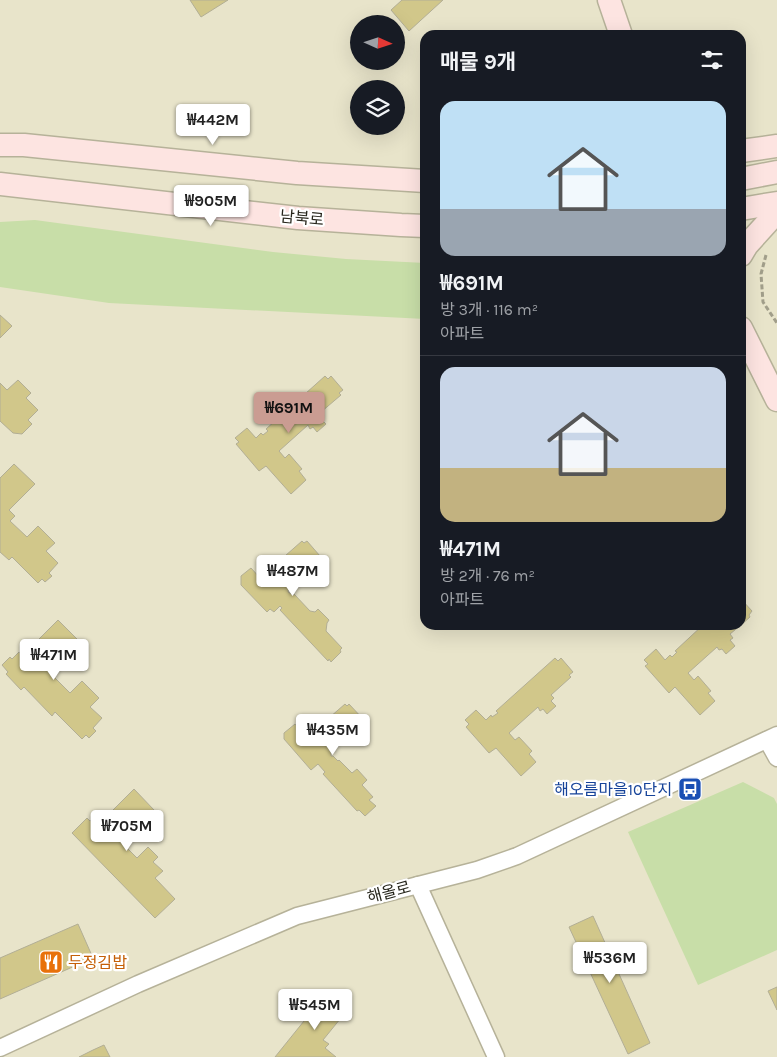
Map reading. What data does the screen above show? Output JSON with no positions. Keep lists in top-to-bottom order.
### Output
{
  "streets": {
    "main road": ["남북로"],
    "street": ["해올로"]
  },
  "places": {
    "bus stop": ["해오름마을10단지"],
    "restaurant": ["두정김밥"]
  },
  "north": "right",
  "page": {
    "heading": "매물 9개",
    "list": [
      {
        "name": "₩691M",
        "note": "방 3개 · 116 m² · 아파트"
      },
      {
        "name": "₩471M",
        "note": "방 2개 · 76 m² · 아파트"
      }
    ],
    "price": [
      "₩442M",
      "₩905M",
      "₩691M",
      "₩487M",
      "₩471M",
      "₩435M",
      "₩705M",
      "₩536M",
      "₩545M"
    ]
  }
}
